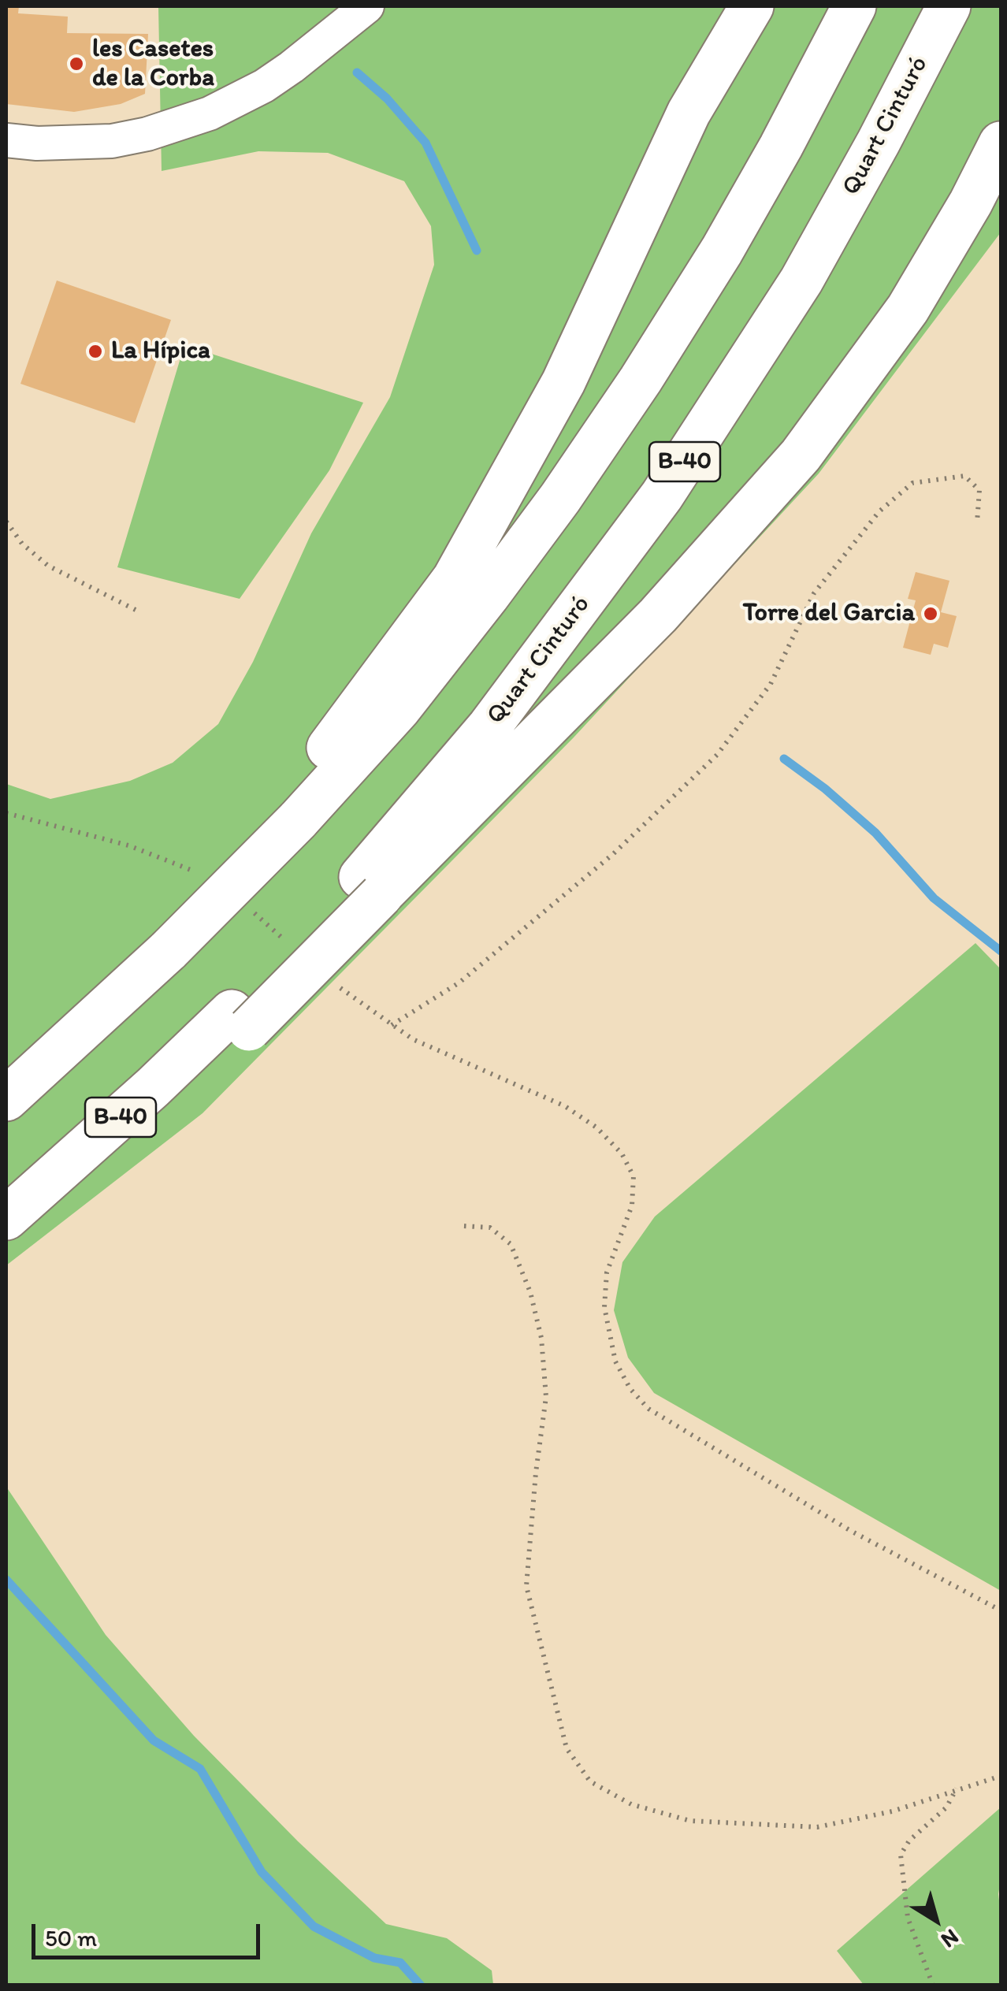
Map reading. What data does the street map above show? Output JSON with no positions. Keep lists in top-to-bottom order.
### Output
{
  "streets": {
    "highway": ["Quart Cinturó", "B-40"]
  },
  "places": ["les Casetes de la Corba", "La Hípica", "Torre del Garcia"],
  "scale_bar": "50 m",
  "north": "bottom right"
}
